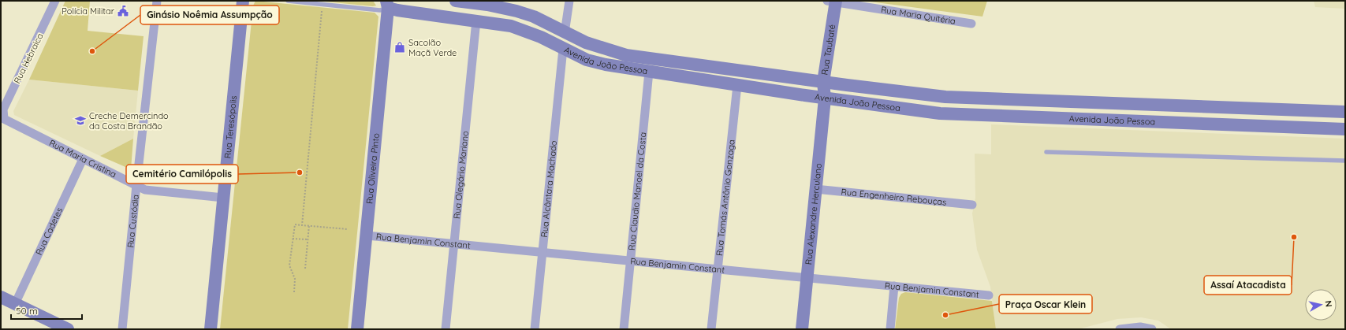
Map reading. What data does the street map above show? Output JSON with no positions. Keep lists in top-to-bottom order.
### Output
{
  "streets": {
    "main road": [
      "Rua Taubaté",
      "Avenida João Pessoa",
      "Rua Teresópolis",
      "Rua Oliveira Pinto",
      "Rua Alexandre Herculano"
    ],
    "street": [
      "Rua Maria Quitéria",
      "Rua Hebraica",
      "Rua Maria Cristina",
      "Rua Olegário Mariano",
      "Rua Alcântara Machado",
      "Rua Claudio Manoel da Costa",
      "Rua Engenheiro Rebouças",
      "Rua Tomás Antônio Gonzaga",
      "Rua Custódia",
      "Rua Cadetes",
      "Rua Benjamin Constant"
    ]
  },
  "crossings": [
    ["Rua Maria Quitéria", "Rua Taubaté"],
    ["Rua Taubaté", "Avenida João Pessoa"],
    ["Rua Taubaté", "Rua Alexandre Herculano"],
    ["Rua Hebraica", "Rua Maria Cristina"],
    ["Avenida João Pessoa", "Rua Oliveira Pinto"],
    ["Avenida João Pessoa", "Rua Olegário Mariano"],
    ["Avenida João Pessoa", "Rua Alcântara Machado"],
    ["Avenida João Pessoa", "Rua Claudio Manoel da Costa"],
    ["Avenida João Pessoa", "Rua Tomás Antônio Gonzaga"],
    ["Avenida João Pessoa", "Rua Alexandre Herculano"],
    ["Rua Teresópolis", "Rua Maria Cristina"],
    ["Rua Maria Cristina", "Rua Custódia"],
    ["Rua Maria Cristina", "Rua Cadetes"],
    ["Rua Oliveira Pinto", "Rua Benjamin Constant"],
    ["Rua Olegário Mariano", "Rua Benjamin Constant"],
    ["Rua Alcântara Machado", "Rua Benjamin Constant"],
    ["Rua Claudio Manoel da Costa", "Rua Benjamin Constant"],
    ["Rua Engenheiro Rebouças", "Rua Alexandre Herculano"],
    ["Rua Tomás Antônio Gonzaga", "Rua Benjamin Constant"],
    ["Rua Alexandre Herculano", "Rua Benjamin Constant"]
  ],
  "places": {
    "public building": ["Polícia Militar"],
    "shop": ["Sacolão Maçã Verde"],
    "other": [
      "Ginásio Noêmia Assumpção",
      "Cemitério Camilópolis",
      "Assaí Atacadista",
      "Praça Oscar Klein"
    ],
    "school or university": ["Creche Demercindo da Costa Brandão"]
  },
  "scale_bar": "50 m",
  "north": "right"
}
